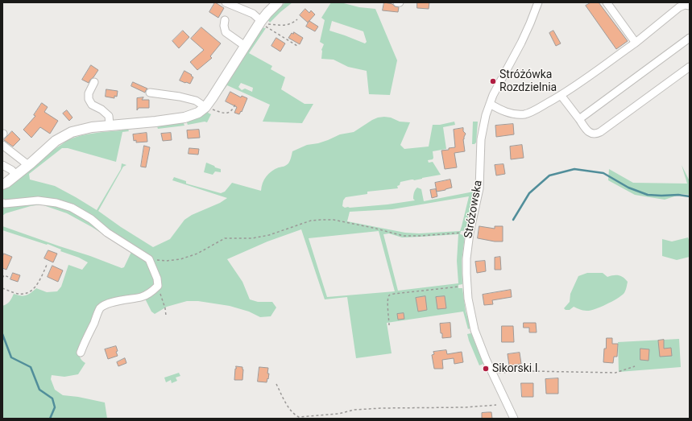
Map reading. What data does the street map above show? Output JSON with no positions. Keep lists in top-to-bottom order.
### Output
{
  "streets": {
    "street": ["Stróżowska"]
  },
  "places": ["Stróżówka Rozdzielnia", "Sikorski I"]
}
